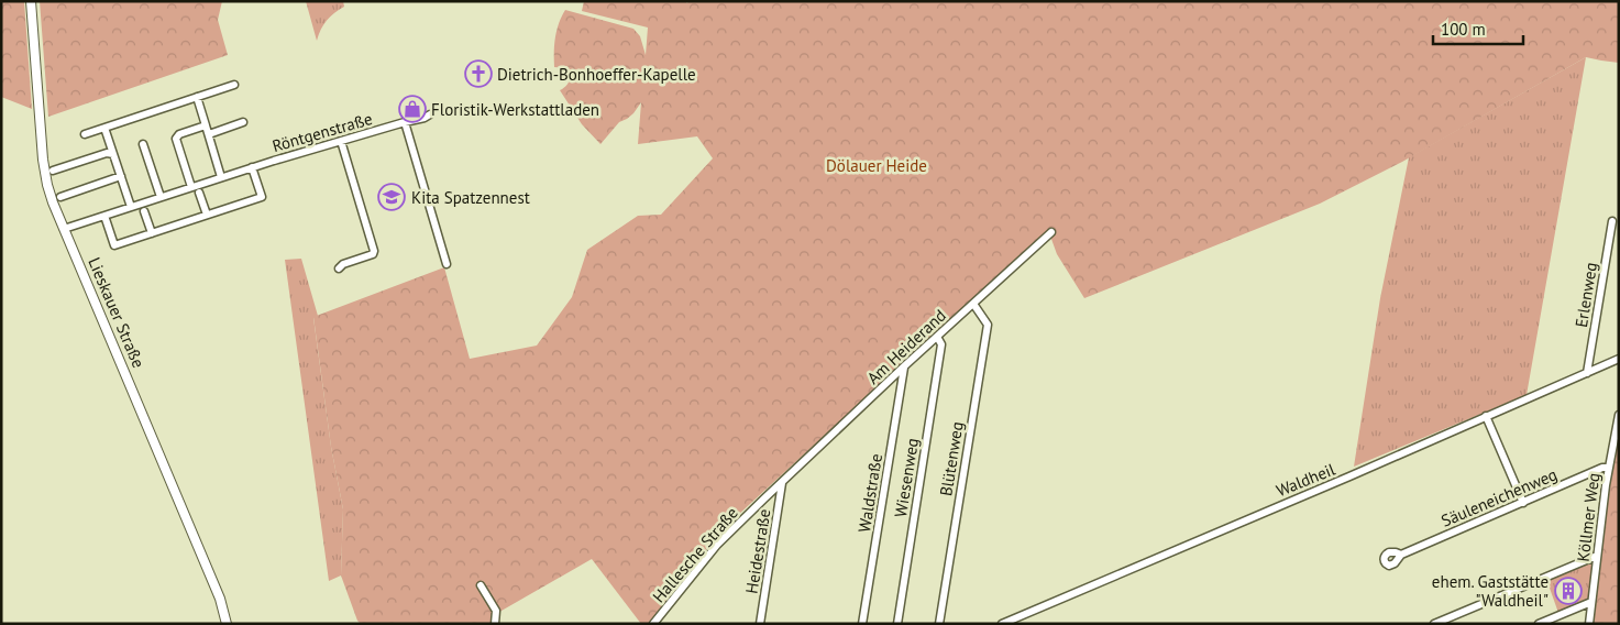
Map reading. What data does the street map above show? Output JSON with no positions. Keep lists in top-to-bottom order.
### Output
{
  "streets": {
    "street": [
      "Röntgenstraße",
      "Erlenweg",
      "Lieskauer Straße",
      "Am Heiderand",
      "Blütenweg",
      "Wiesenweg",
      "Waldheil",
      "Waldstraße",
      "Säuleneichenweg",
      "Köllmer Weg",
      "Heidestraße",
      "Hallesche Straße"
    ]
  },
  "crossings": [
    ["Röntgenstraße", "Lieskauer Straße"],
    ["Erlenweg", "Waldheil"],
    ["Am Heiderand", "Blütenweg"],
    ["Am Heiderand", "Wiesenweg"],
    ["Am Heiderand", "Waldstraße"],
    ["Am Heiderand", "Heidestraße"],
    ["Am Heiderand", "Hallesche Straße"],
    ["Säuleneichenweg", "Köllmer Weg"],
    ["Heidestraße", "Hallesche Straße"]
  ],
  "parks": ["Dölauer Heide"],
  "places": {
    "church": ["Dietrich-Bonhoeffer-Kapelle"],
    "shop": ["Floristik-Werkstattladen"],
    "school or university": ["Kita Spatzennest"],
    "building": ["ehem. Gaststätte \"Waldheil\""]
  },
  "scale_bar": "100 m"
}
